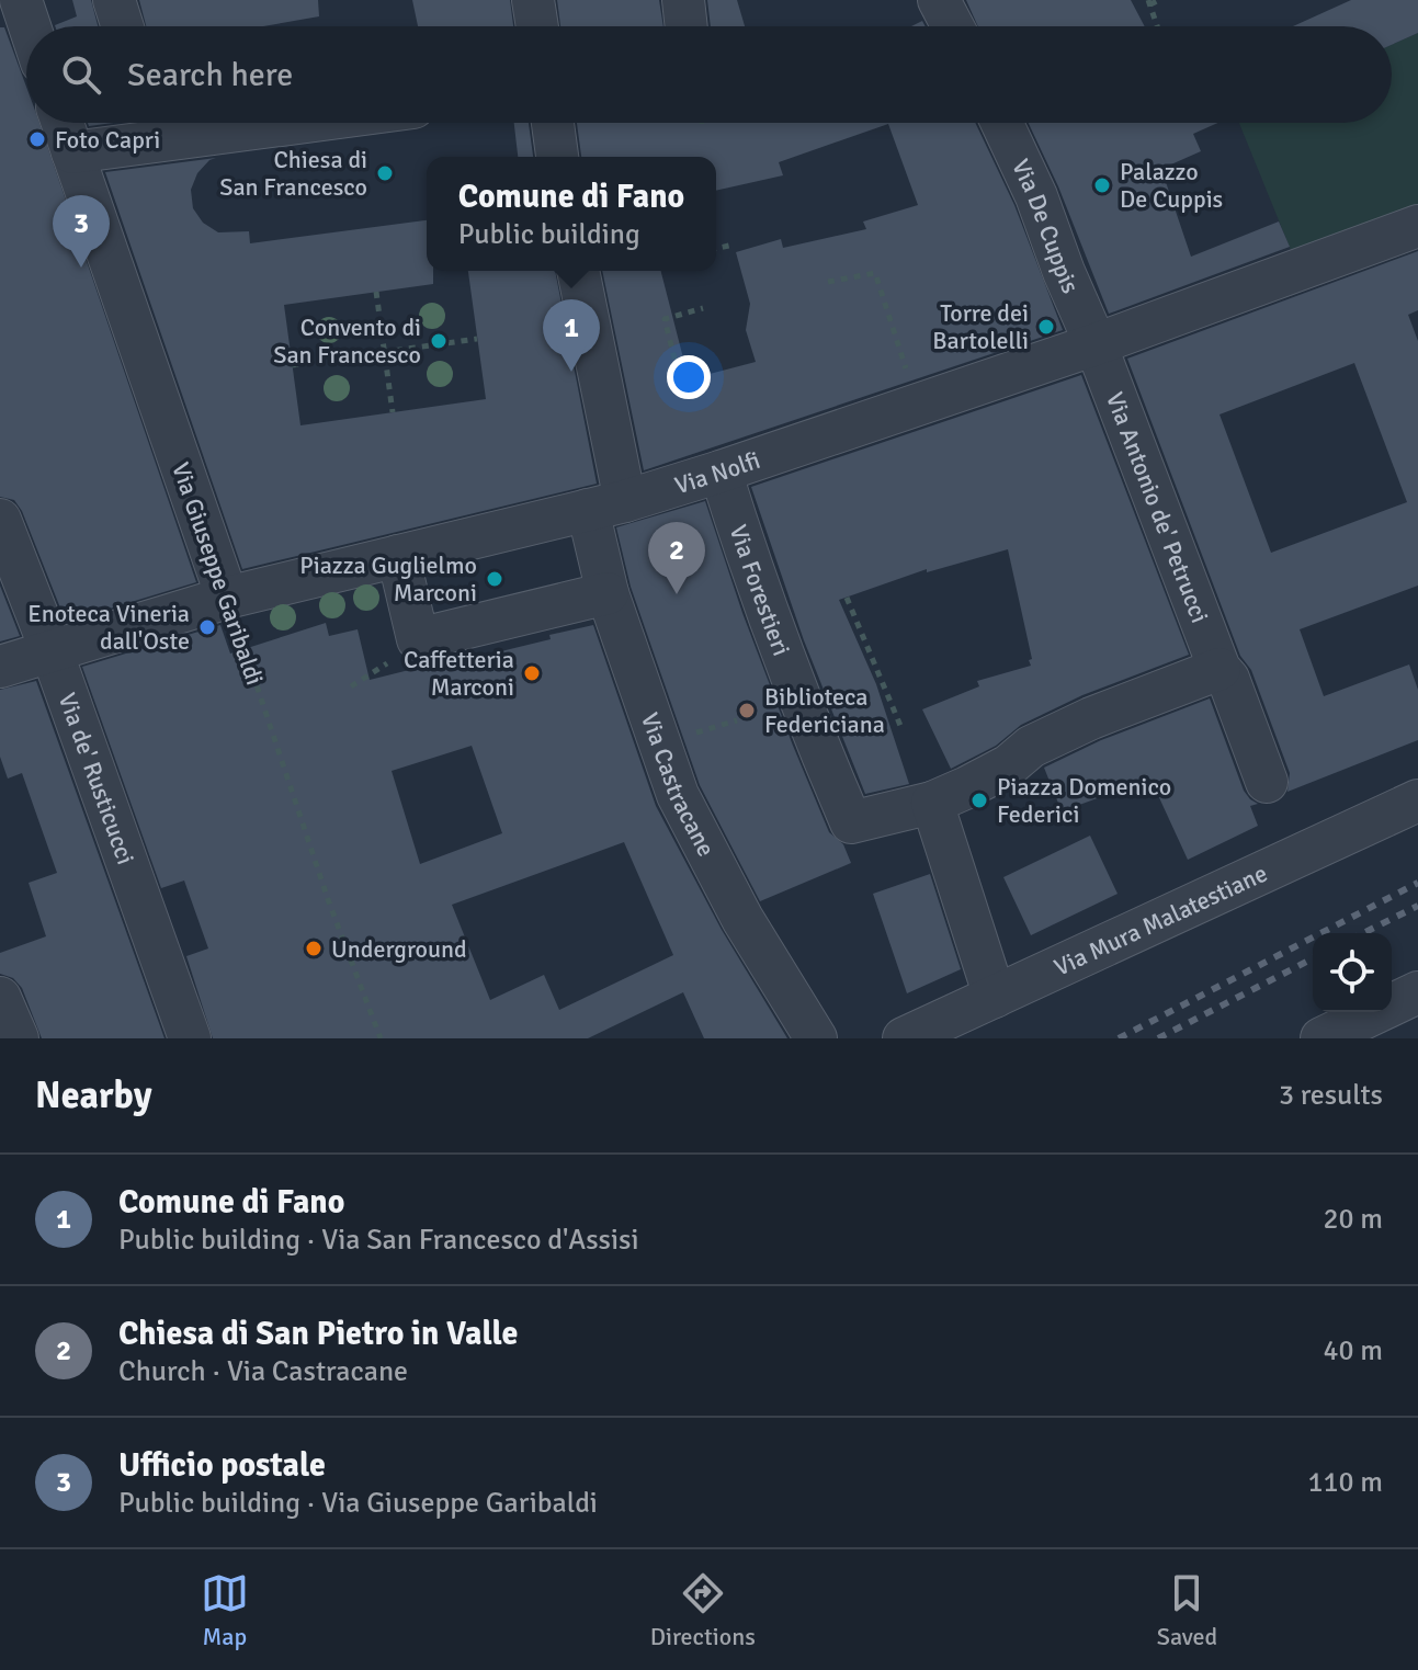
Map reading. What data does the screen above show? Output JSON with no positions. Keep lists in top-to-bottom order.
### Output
{
  "streets": {
    "street": [
      "Via De Cuppis",
      "Via Nolfi",
      "Via Antonio de' Petrucci",
      "Via Giuseppe Garibaldi",
      "Via Forestieri",
      "Via de' Rusticucci",
      "Via Castracane",
      "Via Mura Malatestiane"
    ]
  },
  "crossings": [
    ["Via De Cuppis", "Via Nolfi"],
    ["Via De Cuppis", "Via Antonio de' Petrucci"],
    ["Via Nolfi", "Via Antonio de' Petrucci"],
    ["Via Nolfi", "Via Giuseppe Garibaldi"],
    ["Via Nolfi", "Via Forestieri"],
    ["Via Nolfi", "Via de' Rusticucci"],
    ["Via Nolfi", "Via Castracane"]
  ],
  "places": [
    "Foto Capri",
    "Chiesa di San Francesco",
    "Palazzo De Cuppis",
    "Torre dei Bartolelli",
    "Convento di San Francesco",
    "Piazza Guglielmo Marconi",
    "Enoteca Vineria dall'Oste",
    "Caffetteria Marconi",
    "Biblioteca Federiciana",
    "Piazza Domenico Federici",
    "Underground"
  ],
  "page": {
    "search": "Search here",
    "popup": ["Comune di Fano", "Public building"],
    "pins": ["3", "1", "2"],
    "heading": ["Nearby", "3 results"],
    "list": [
      {
        "mark": "1",
        "name": "Comune di Fano",
        "note": "Public building · Via San Francesco d'Assisi",
        "value": "20 m"
      },
      {
        "mark": "2",
        "name": "Chiesa di San Pietro in Valle",
        "note": "Church · Via Castracane",
        "value": "40 m"
      },
      {
        "mark": "3",
        "name": "Ufficio postale",
        "note": "Public building · Via Giuseppe Garibaldi",
        "value": "110 m"
      }
    ],
    "nav": ["Map", "Directions", "Saved"]
  }
}
